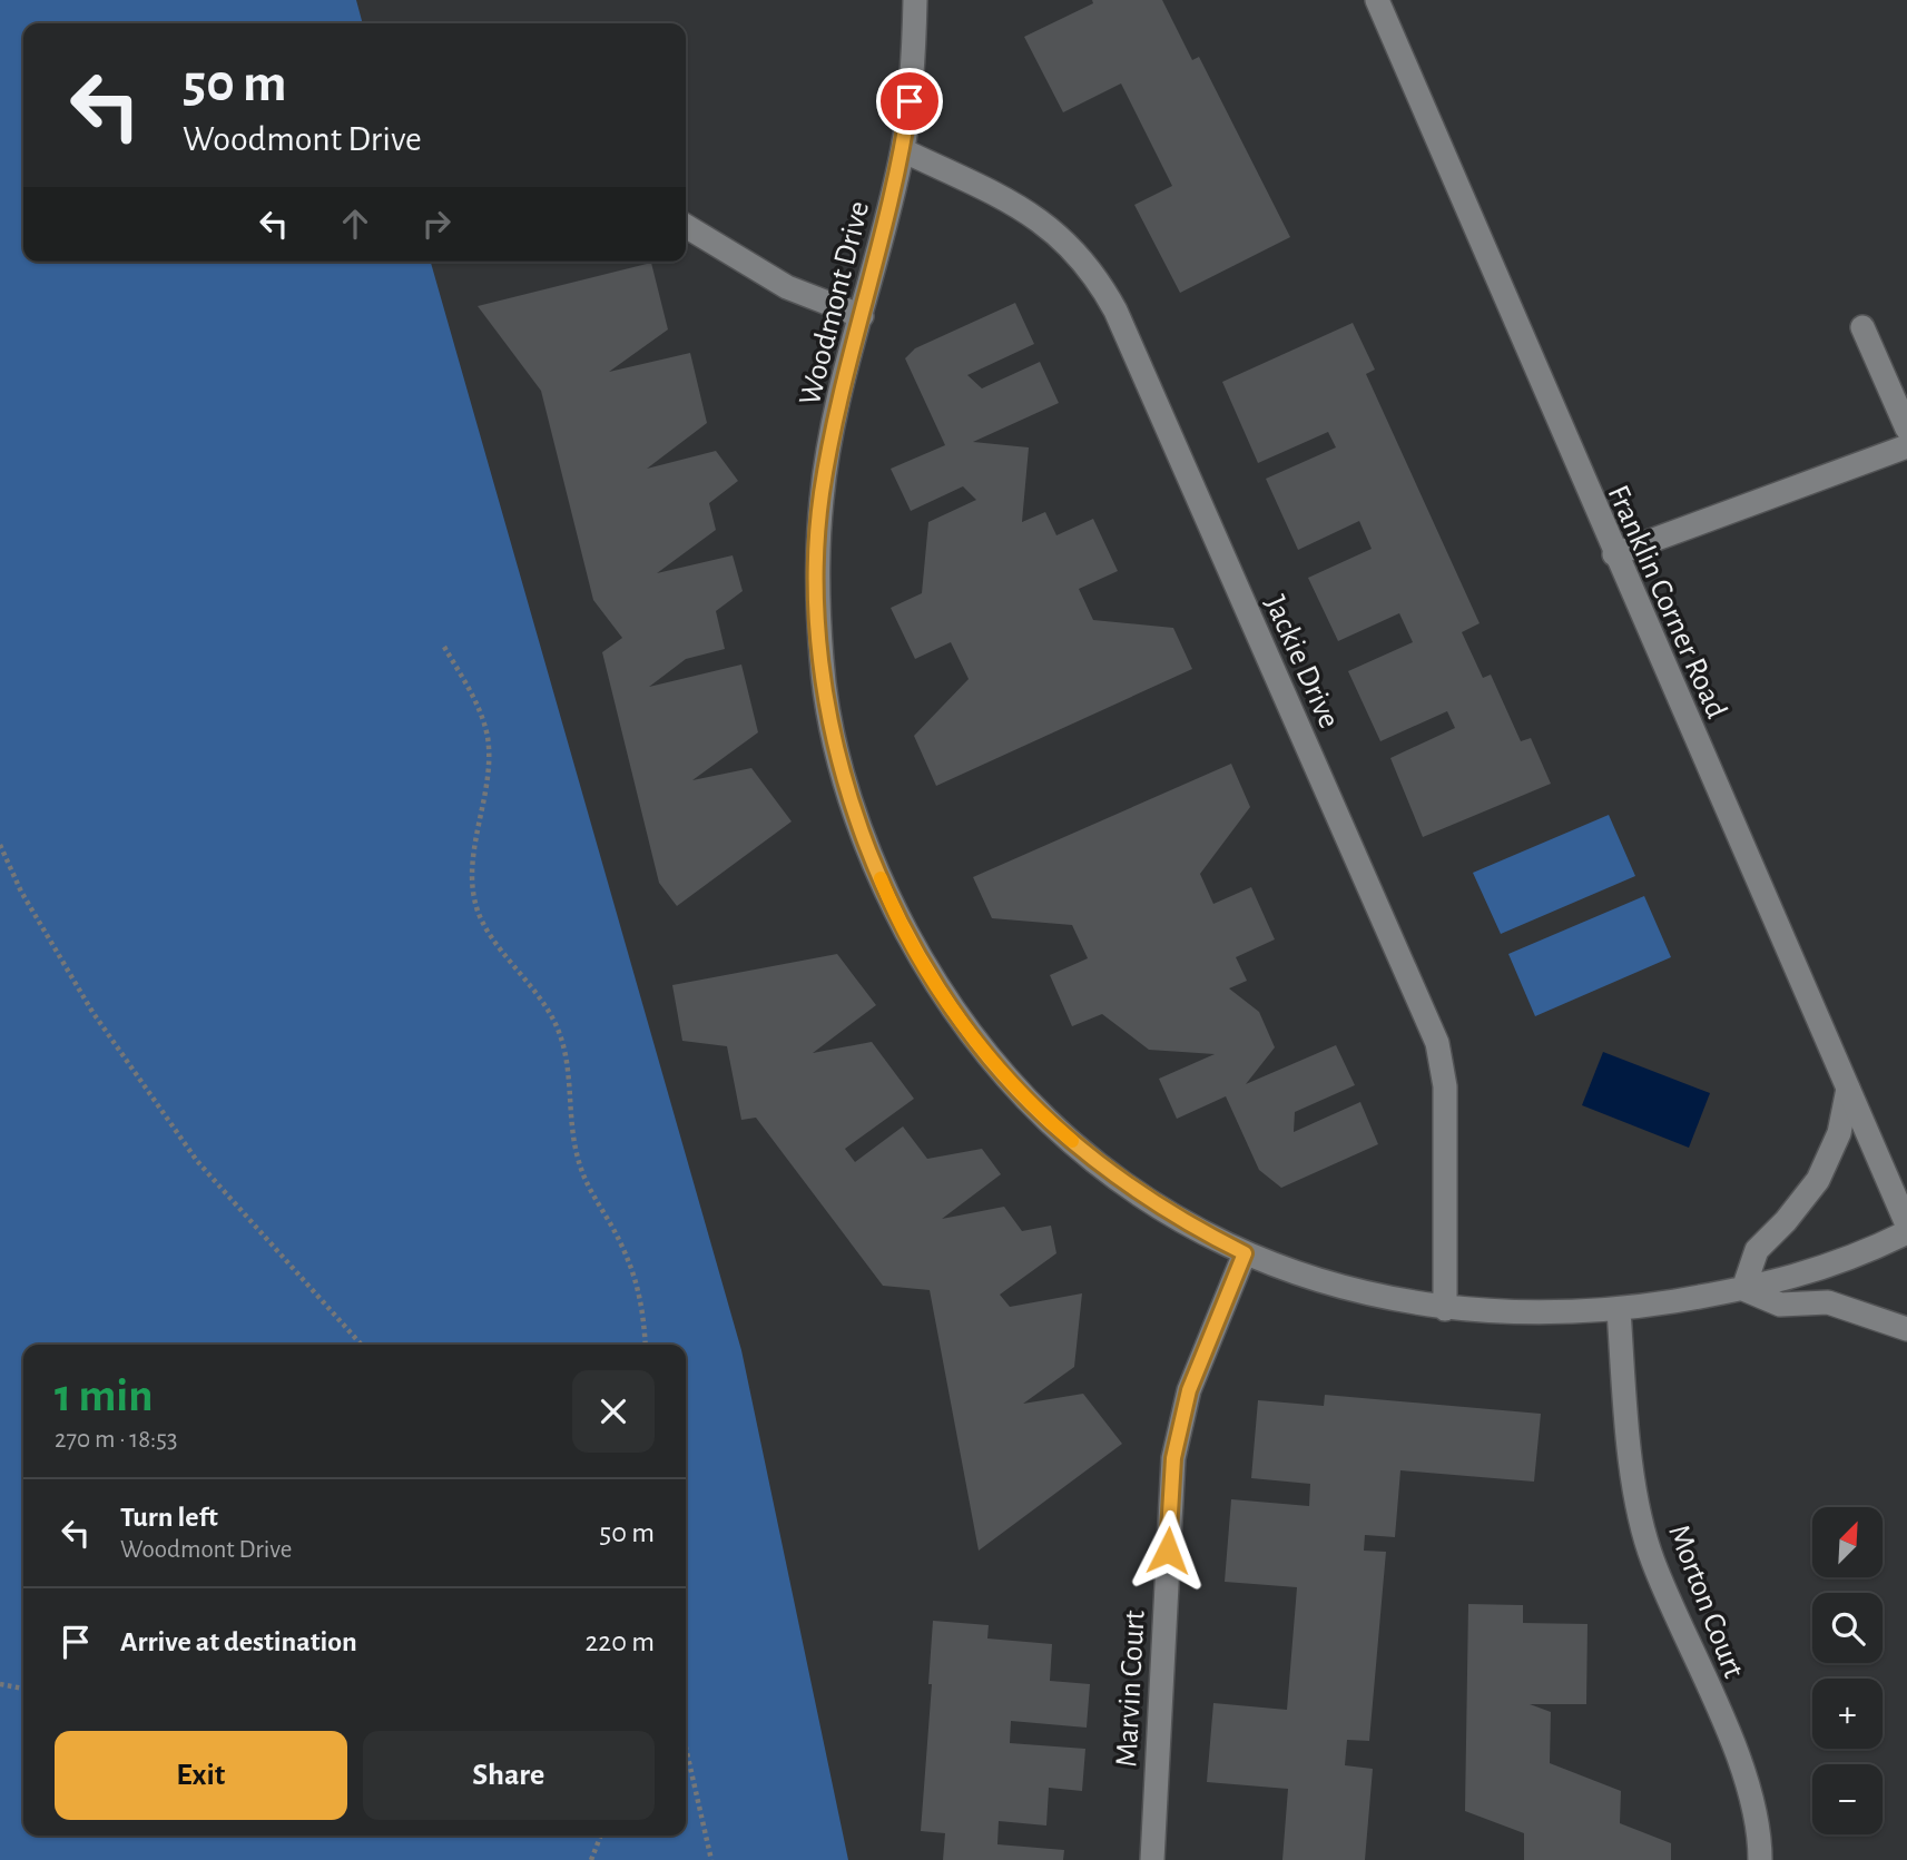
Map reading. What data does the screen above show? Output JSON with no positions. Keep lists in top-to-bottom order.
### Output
{
  "streets": {
    "street": [
      "Woodmont Drive",
      "Franklin Corner Road",
      "Jackie Drive",
      "Morton Court",
      "Marvin Court"
    ]
  },
  "crossings": [
    ["Woodmont Drive", "Jackie Drive"],
    ["Woodmont Drive", "Morton Court"],
    ["Woodmont Drive", "Marvin Court"]
  ],
  "north": "top right",
  "page": {
    "turn": ["50 m", "Woodmont Drive"],
    "heading": ["1 min", "270 m · 18:53"],
    "list": [
      {
        "name": "Turn left",
        "note": "Woodmont Drive",
        "value": "50 m"
      },
      {
        "name": "Arrive at destination",
        "value": "220 m"
      }
    ],
    "map_buttons": ["+", "−"],
    "buttons": ["Exit", "Share"]
  }
}
